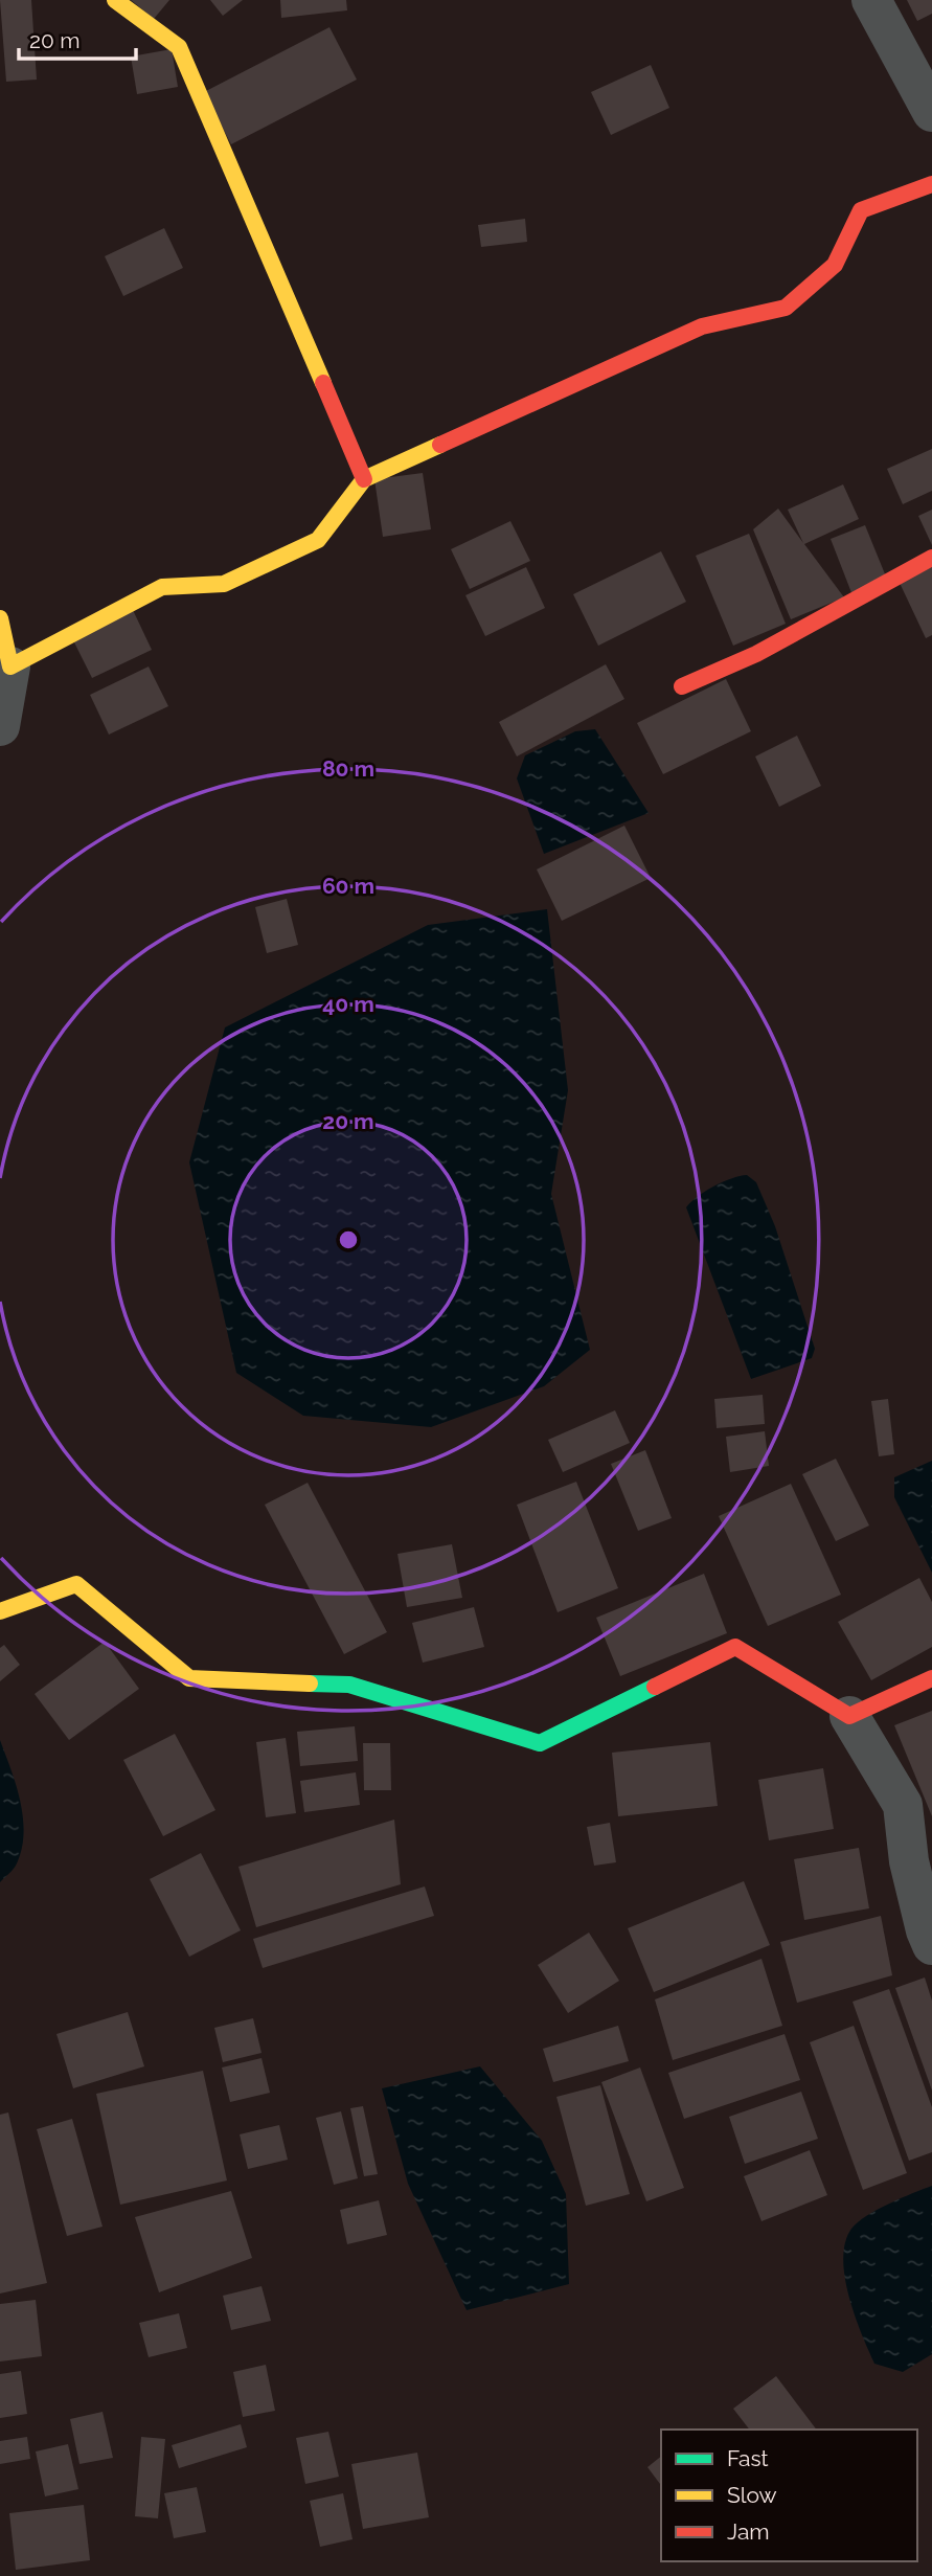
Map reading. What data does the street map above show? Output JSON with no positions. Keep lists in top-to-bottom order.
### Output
{
  "legend": ["Fast", "Slow", "Jam"],
  "scale_bar": "20 m",
  "rings": [
    "80 m",
    "60 m",
    "40 m",
    "20 m"
  ]
}
